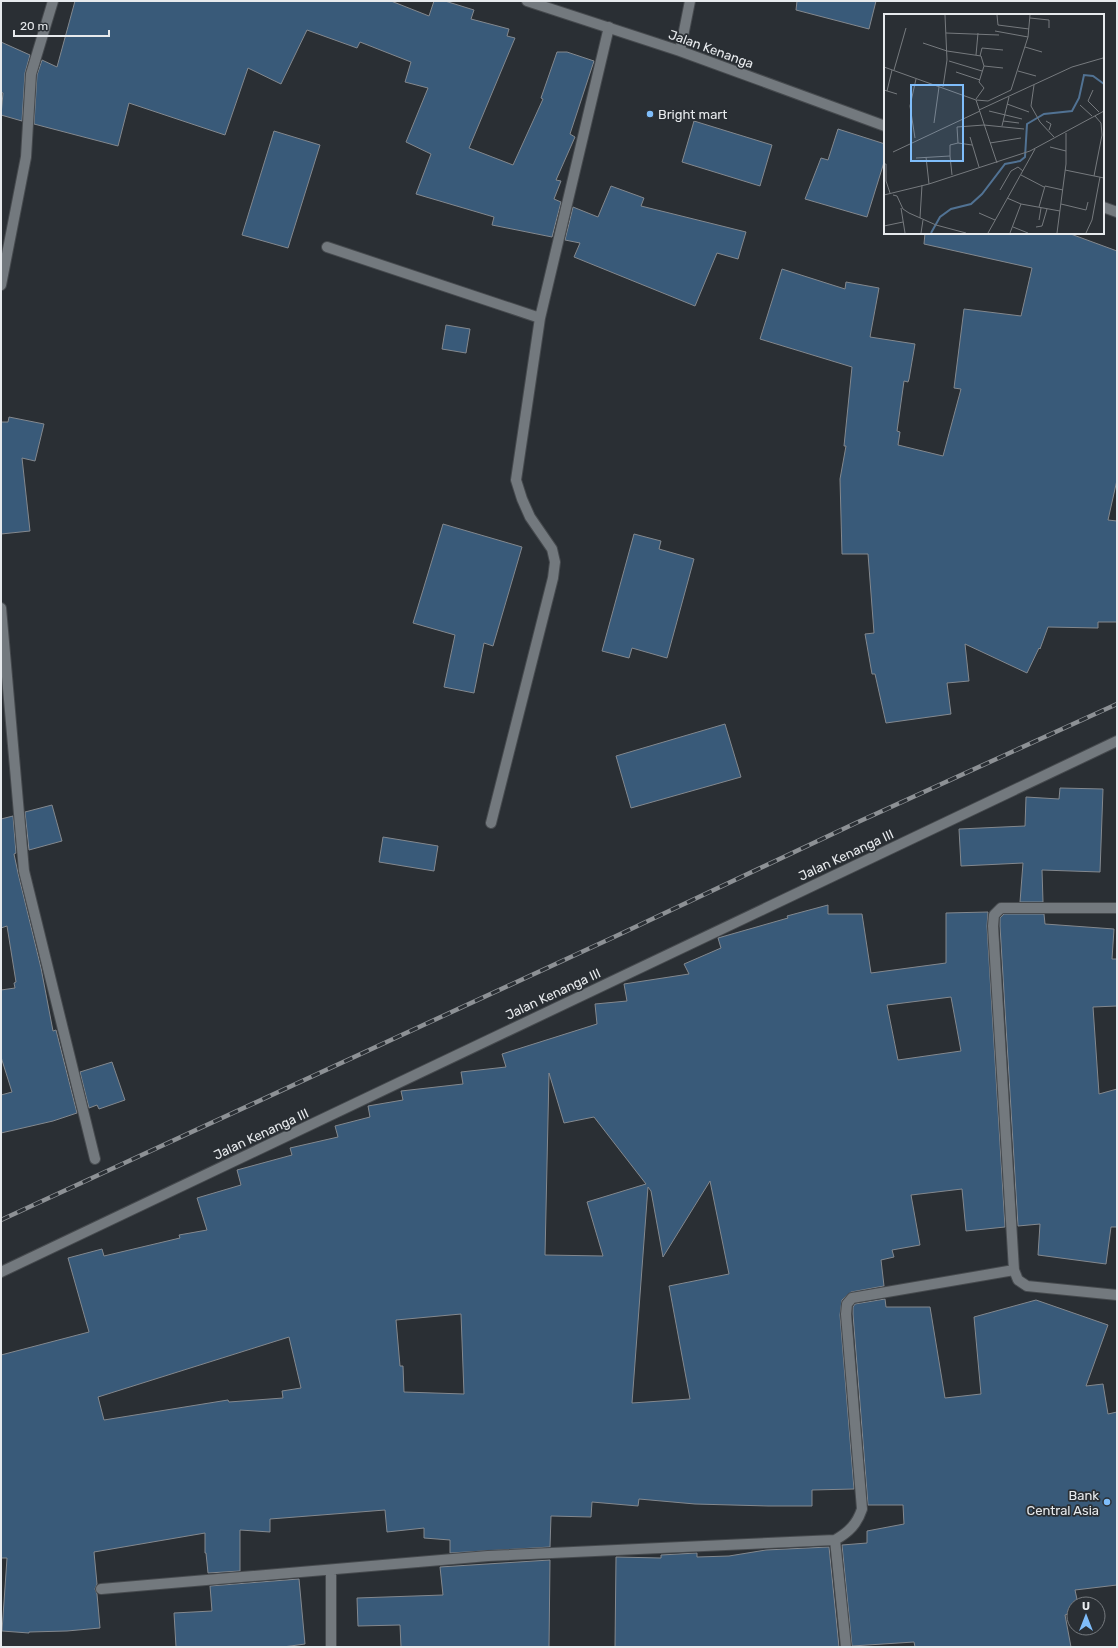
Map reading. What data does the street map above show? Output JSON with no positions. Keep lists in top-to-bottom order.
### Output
{
  "streets": {
    "street": ["Jalan Kenanga", "Jalan Kenanga III"]
  },
  "places": ["Bright mart", "Bank Central Asia"],
  "scale_bar": "20 m",
  "north": "top"
}
